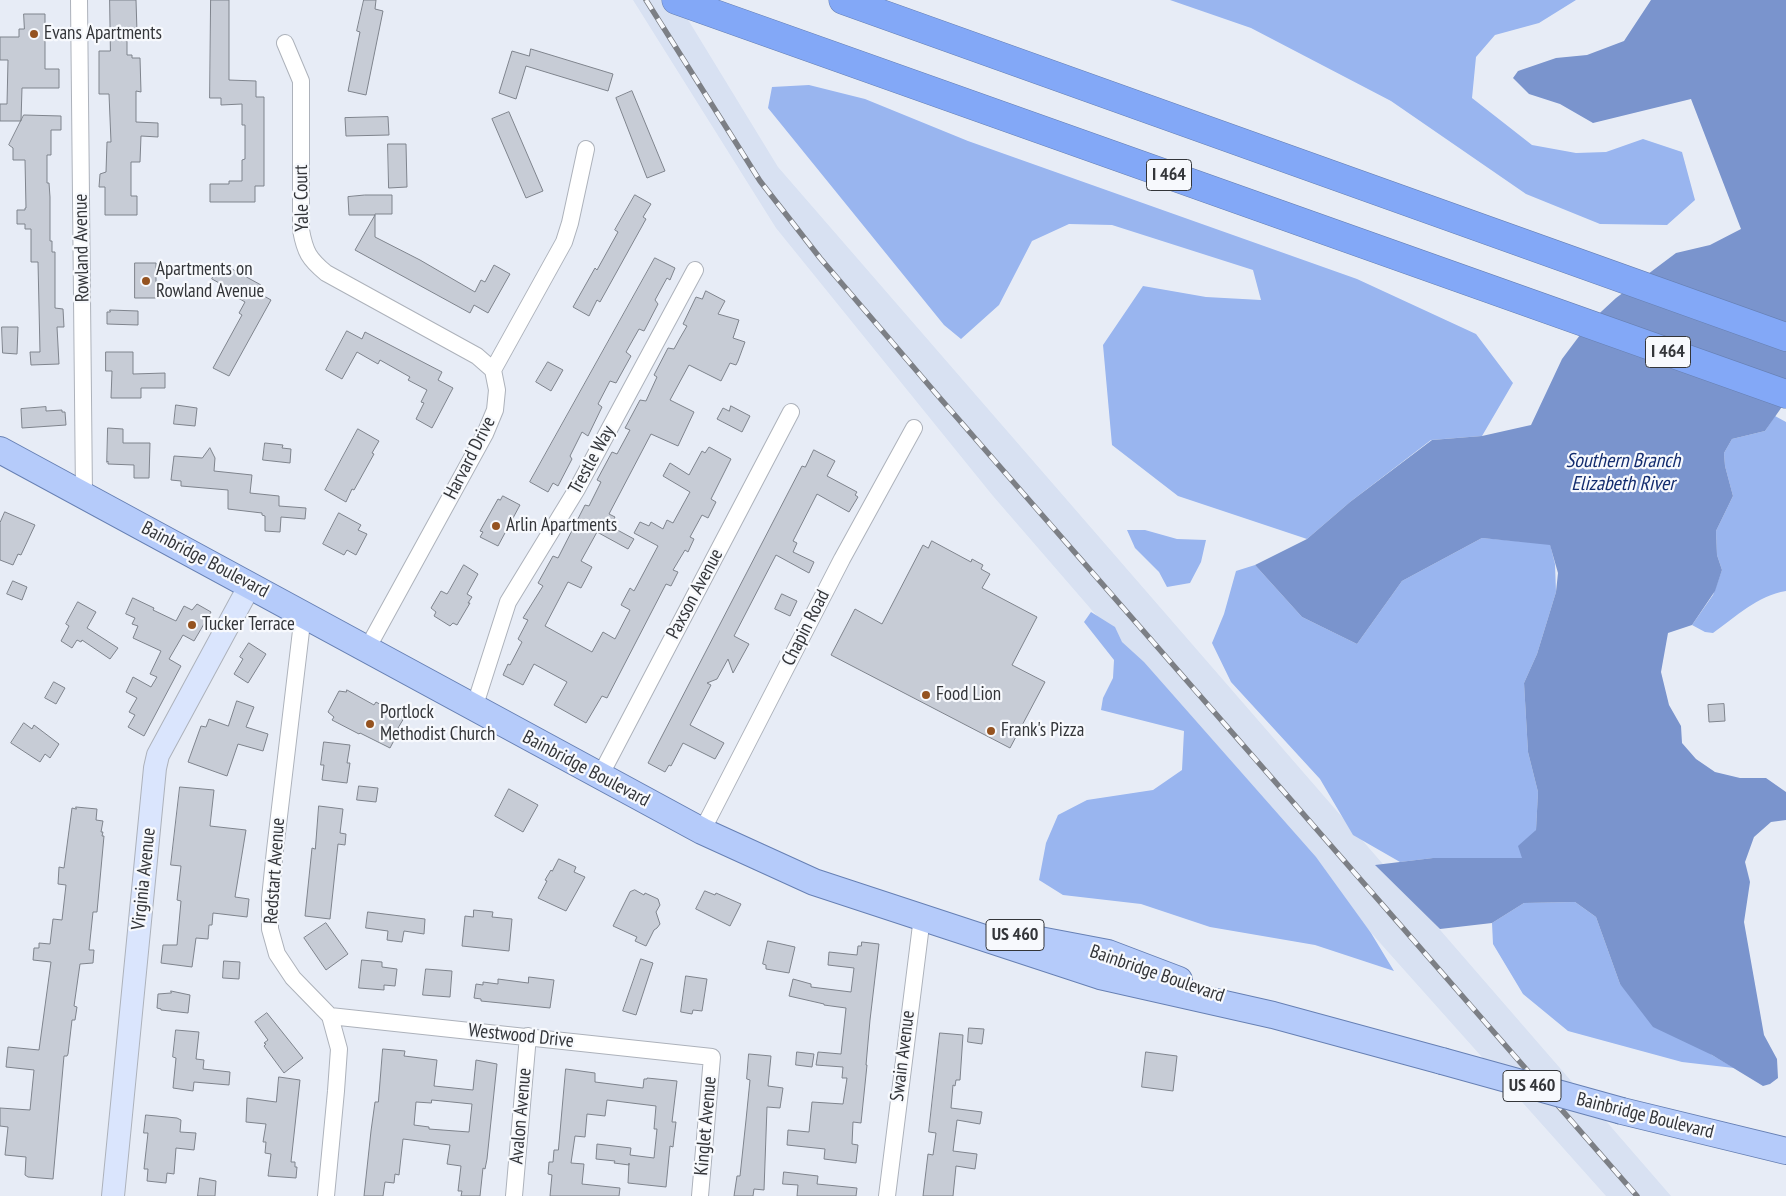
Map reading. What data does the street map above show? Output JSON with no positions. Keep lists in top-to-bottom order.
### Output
{
  "streets": {
    "highway": ["I 464"],
    "main road": ["Bainbridge Boulevard", "US 460"],
    "street": [
      "Yale Court",
      "Rowland Avenue",
      "Harvard Drive",
      "Trestle Way",
      "Paxson Avenue",
      "Chapin Road",
      "Redstart Avenue",
      "Virginia Avenue",
      "Westwood Drive",
      "Swain Avenue",
      "Avalon Avenue",
      "Kinglet Avenue"
    ]
  },
  "crossings": [
    ["Yale Court", "Harvard Drive"],
    ["Rowland Avenue", "Bainbridge Boulevard"],
    ["Harvard Drive", "Bainbridge Boulevard"],
    ["Trestle Way", "Bainbridge Boulevard"],
    ["Bainbridge Boulevard", "Paxson Avenue"],
    ["Bainbridge Boulevard", "Chapin Road"],
    ["Bainbridge Boulevard", "Redstart Avenue"],
    ["Bainbridge Boulevard", "Virginia Avenue"],
    ["Bainbridge Boulevard", "Swain Avenue"],
    ["Redstart Avenue", "Westwood Drive"],
    ["Westwood Drive", "Avalon Avenue"],
    ["Westwood Drive", "Kinglet Avenue"]
  ],
  "water": ["Southern Branch Elizabeth River"],
  "places": [
    "Evans Apartments",
    "Apartments on Rowland Avenue",
    "Arlin Apartments",
    "Tucker Terrace",
    "Food Lion",
    "Portlock Methodist Church",
    "Frank's Pizza"
  ]
}
